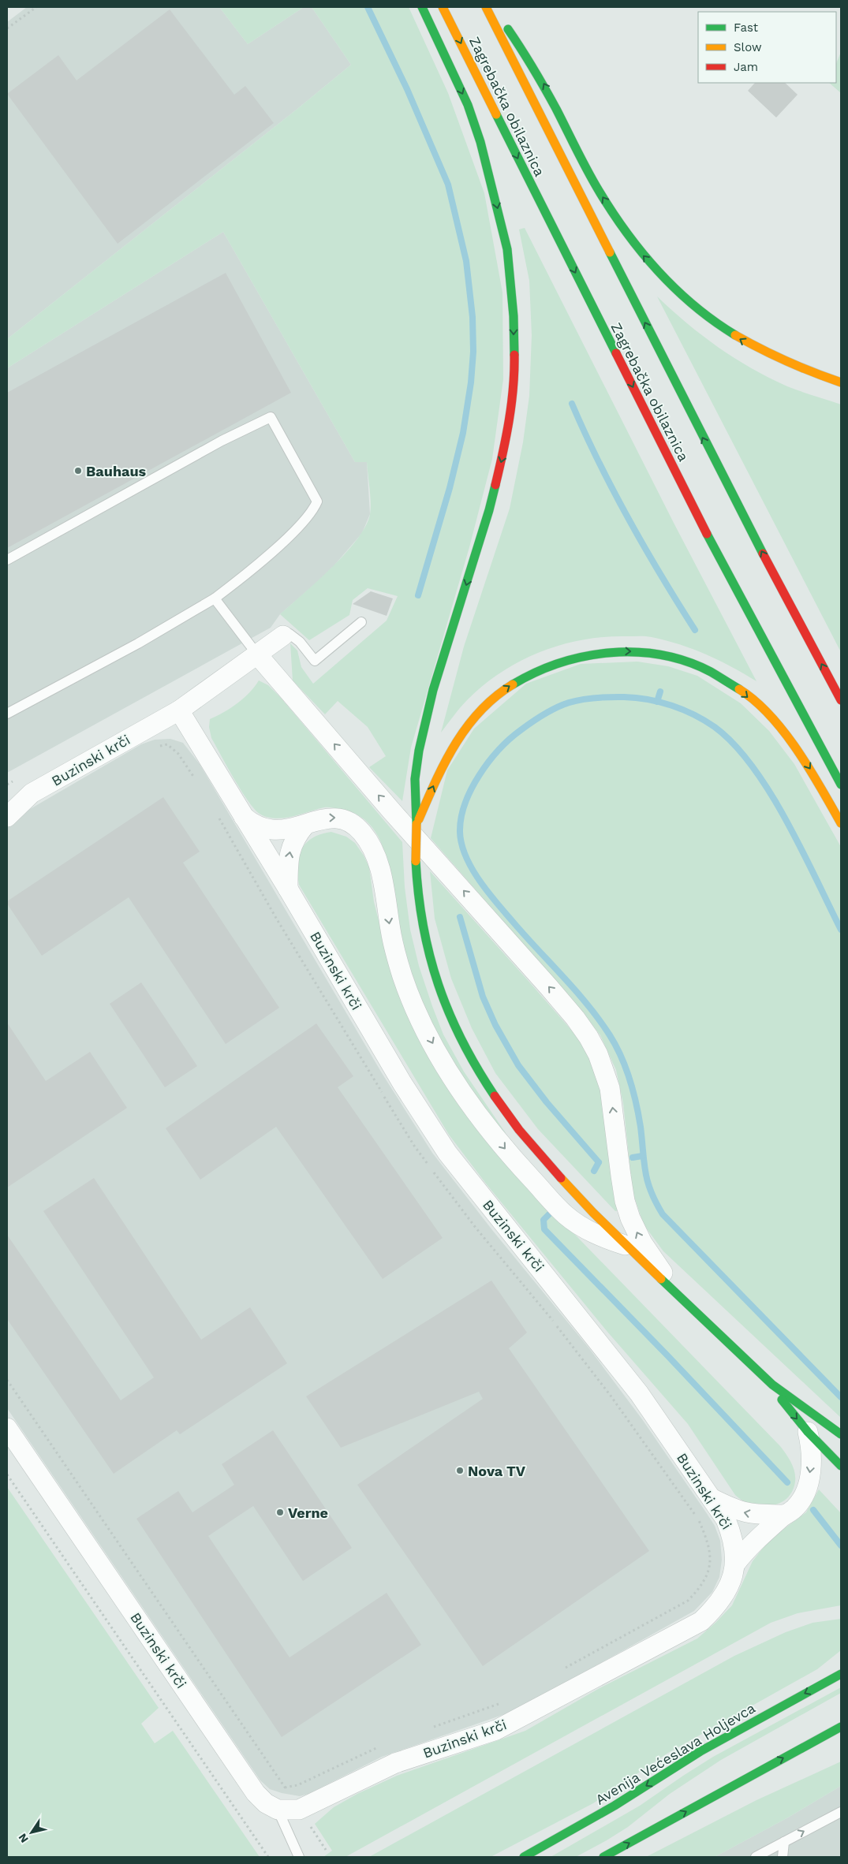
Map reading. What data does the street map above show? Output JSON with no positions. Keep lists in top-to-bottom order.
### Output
{
  "streets": {
    "main road": ["Zagrebačka obilaznica", "Avenija Većeslava Holjevca"],
    "street": ["Buzinski krči"]
  },
  "places": ["Bauhaus", "Nova TV", "Verne"],
  "legend": ["Fast", "Slow", "Jam"],
  "north": "bottom left"
}
